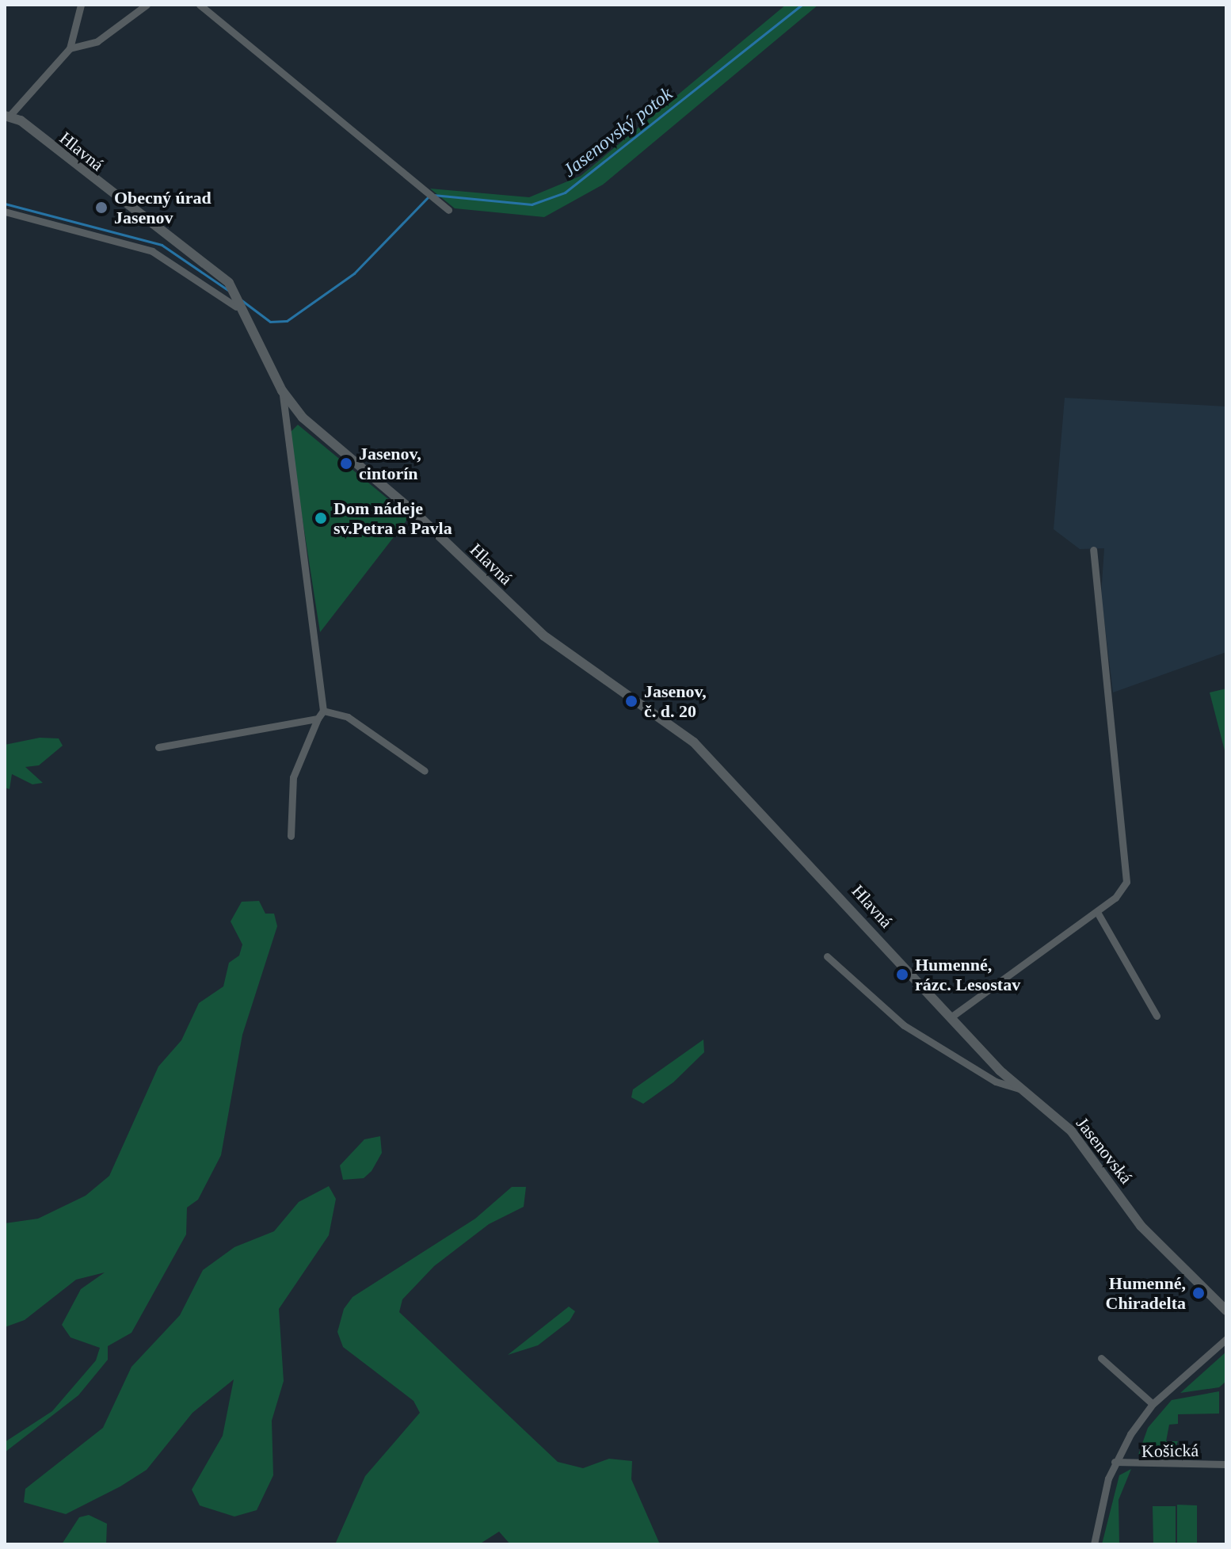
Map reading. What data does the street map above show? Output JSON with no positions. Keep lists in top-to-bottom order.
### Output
{
  "streets": {
    "street": ["Hlavná", "Jasenovská", "Košická"]
  },
  "crossings": [
    ["Hlavná", "Jasenovská"]
  ],
  "water": ["Jasenovský potok"],
  "places": [
    "Obecný úrad Jasenov",
    "Jasenov, cintorín",
    "Dom nádeje sv.Petra a Pavla",
    "Jasenov, č. d. 20",
    "Humenné, rázc. Lesostav",
    "Humenné, Chiradelta"
  ]
}
